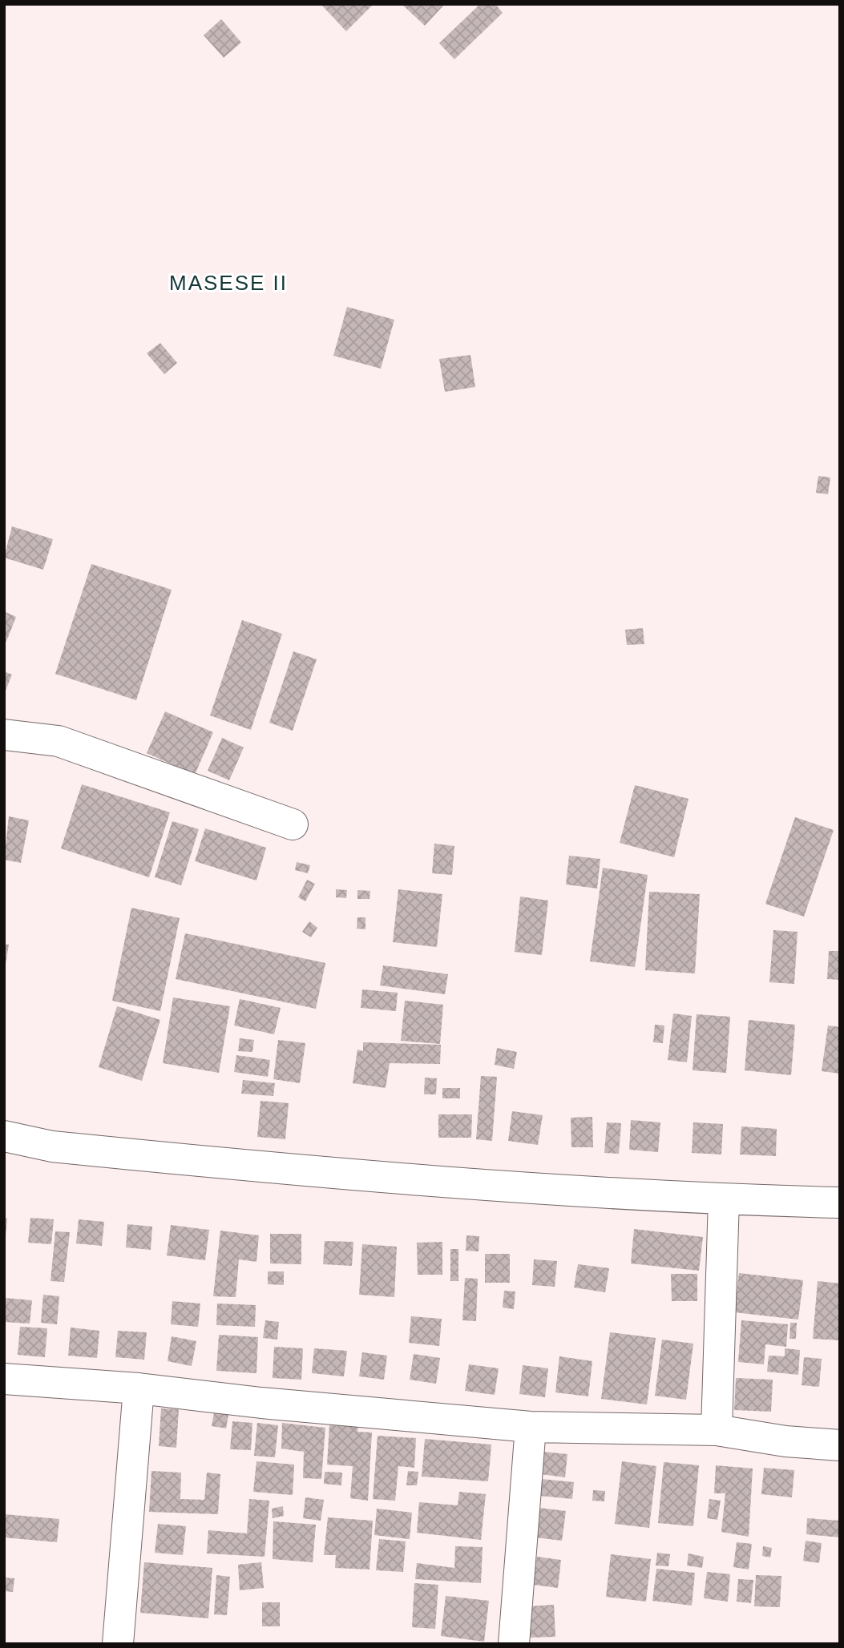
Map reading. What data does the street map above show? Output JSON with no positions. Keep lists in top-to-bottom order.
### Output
{
  "districts": ["MASESE II"]
}
